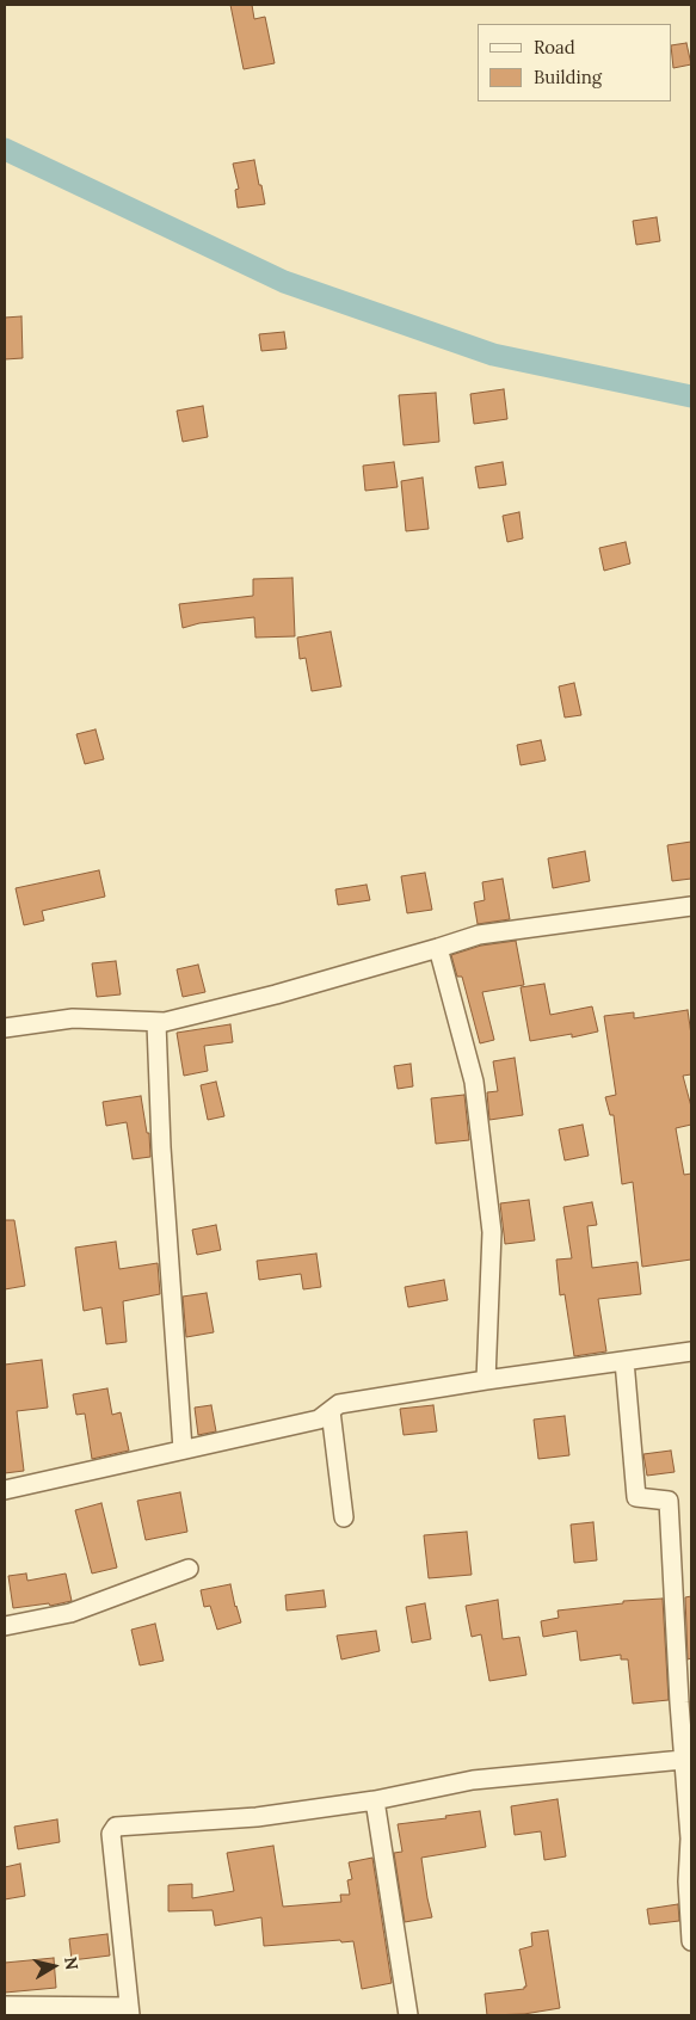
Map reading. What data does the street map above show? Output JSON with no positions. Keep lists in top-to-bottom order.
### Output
{
  "legend": ["Road", "Building"],
  "north": "right"
}
